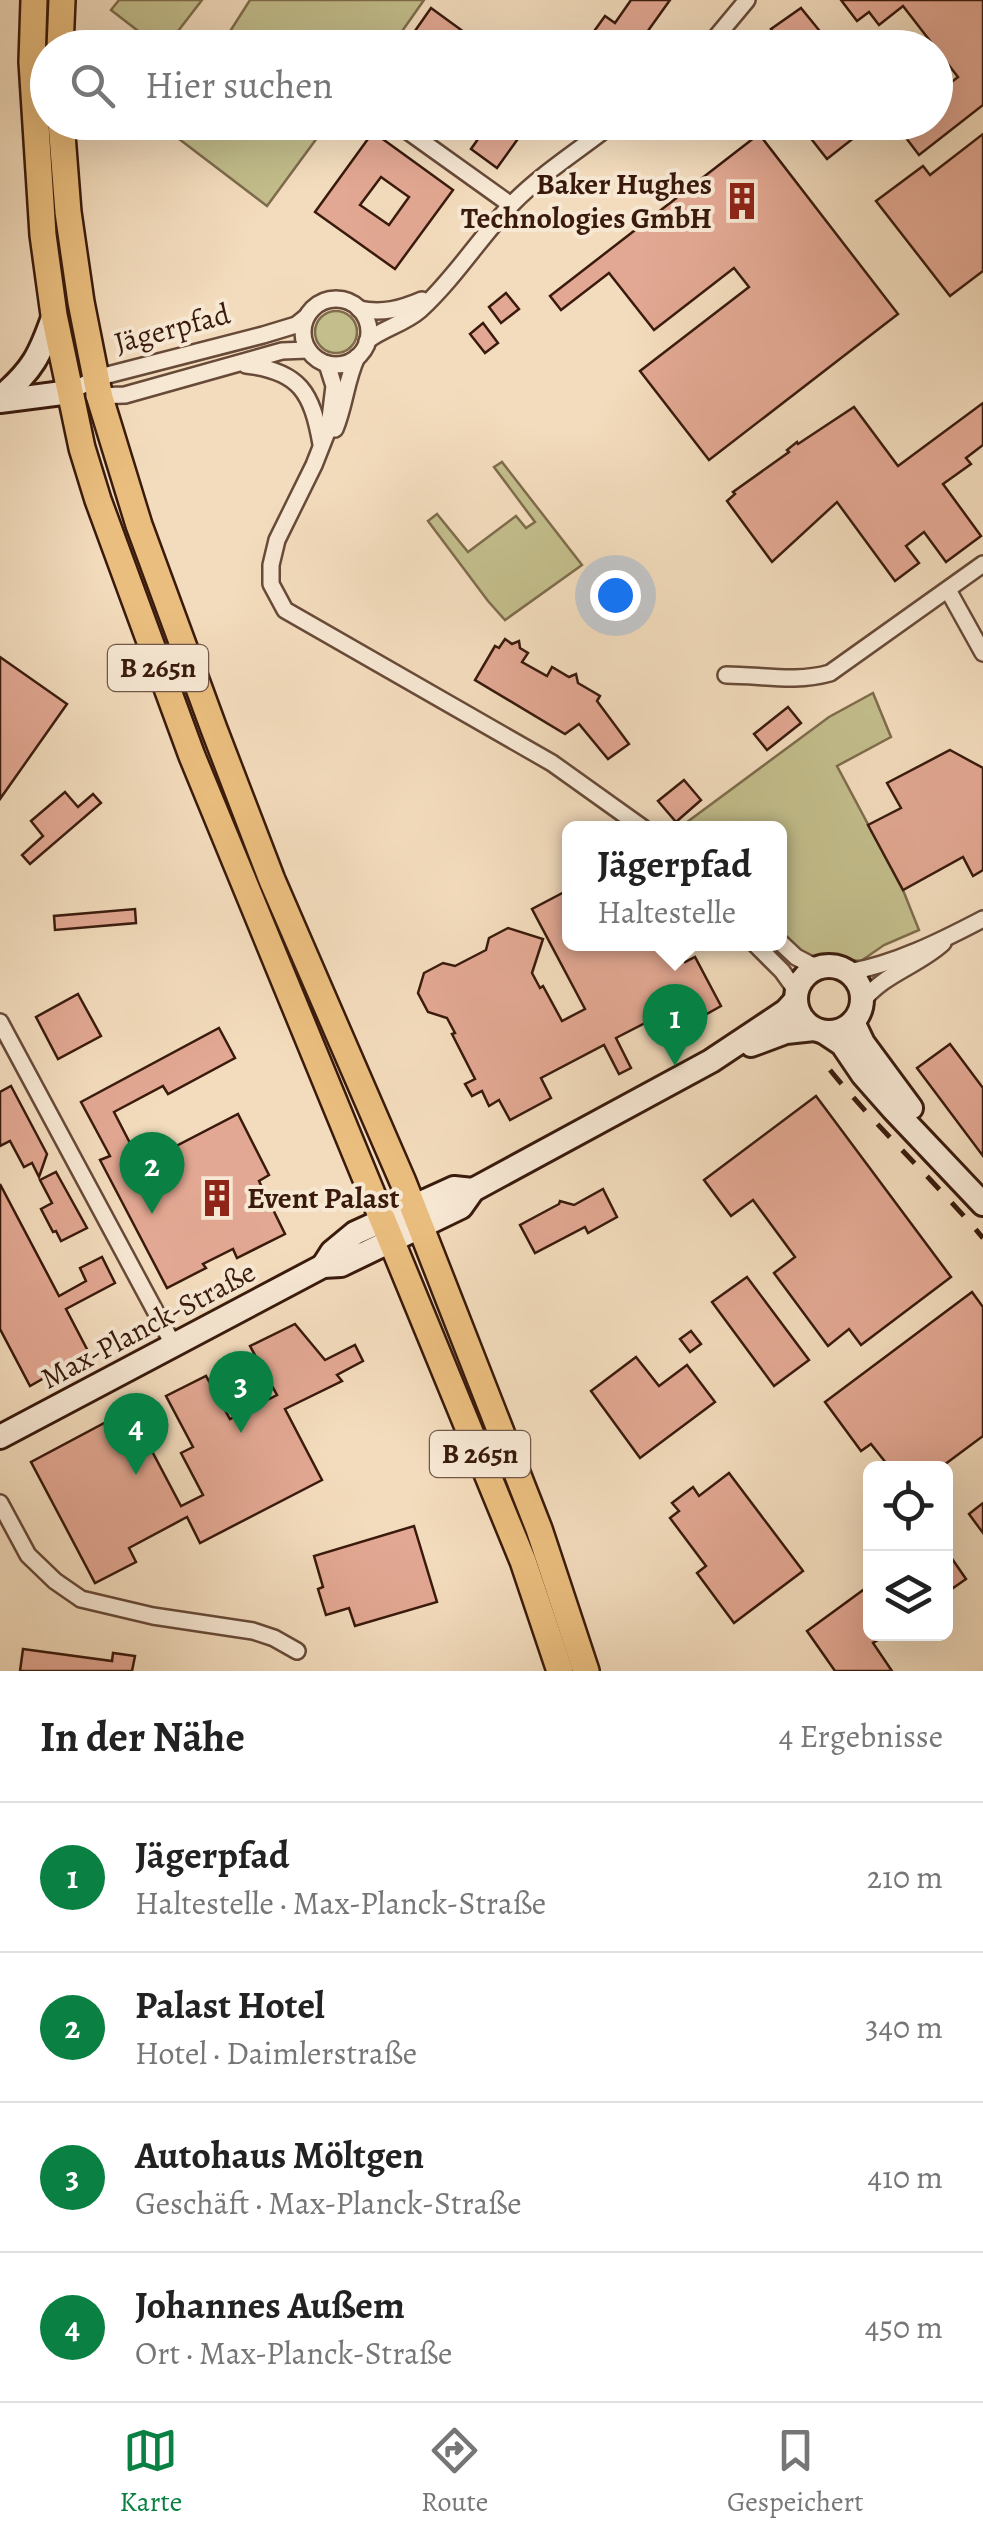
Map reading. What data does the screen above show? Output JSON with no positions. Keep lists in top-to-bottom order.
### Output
{
  "streets": {
    "main road": ["B 265n", "Max-Planck-Straße"],
    "street": ["Jägerpfad"]
  },
  "crossings": [
    ["Jägerpfad", "B 265n"],
    ["B 265n", "Max-Planck-Straße"]
  ],
  "places": {
    "building": ["Baker Hughes Technologies GmbH", "Event Palast"]
  },
  "page": {
    "search": "Hier suchen",
    "popup": ["Jägerpfad", "Haltestelle"],
    "pins": [
      "1",
      "2",
      "3",
      "4"
    ],
    "heading": ["In der Nähe", "4 Ergebnisse"],
    "list": [
      {
        "mark": "1",
        "name": "Jägerpfad",
        "note": "Haltestelle · Max-Planck-Straße",
        "value": "210 m"
      },
      {
        "mark": "2",
        "name": "Palast Hotel",
        "note": "Hotel · Daimlerstraße",
        "value": "340 m"
      },
      {
        "mark": "3",
        "name": "Autohaus Möltgen",
        "note": "Geschäft · Max-Planck-Straße",
        "value": "410 m"
      },
      {
        "mark": "4",
        "name": "Johannes Außem",
        "note": "Ort · Max-Planck-Straße",
        "value": "450 m"
      }
    ],
    "nav": ["Karte", "Route", "Gespeichert"]
  }
}
